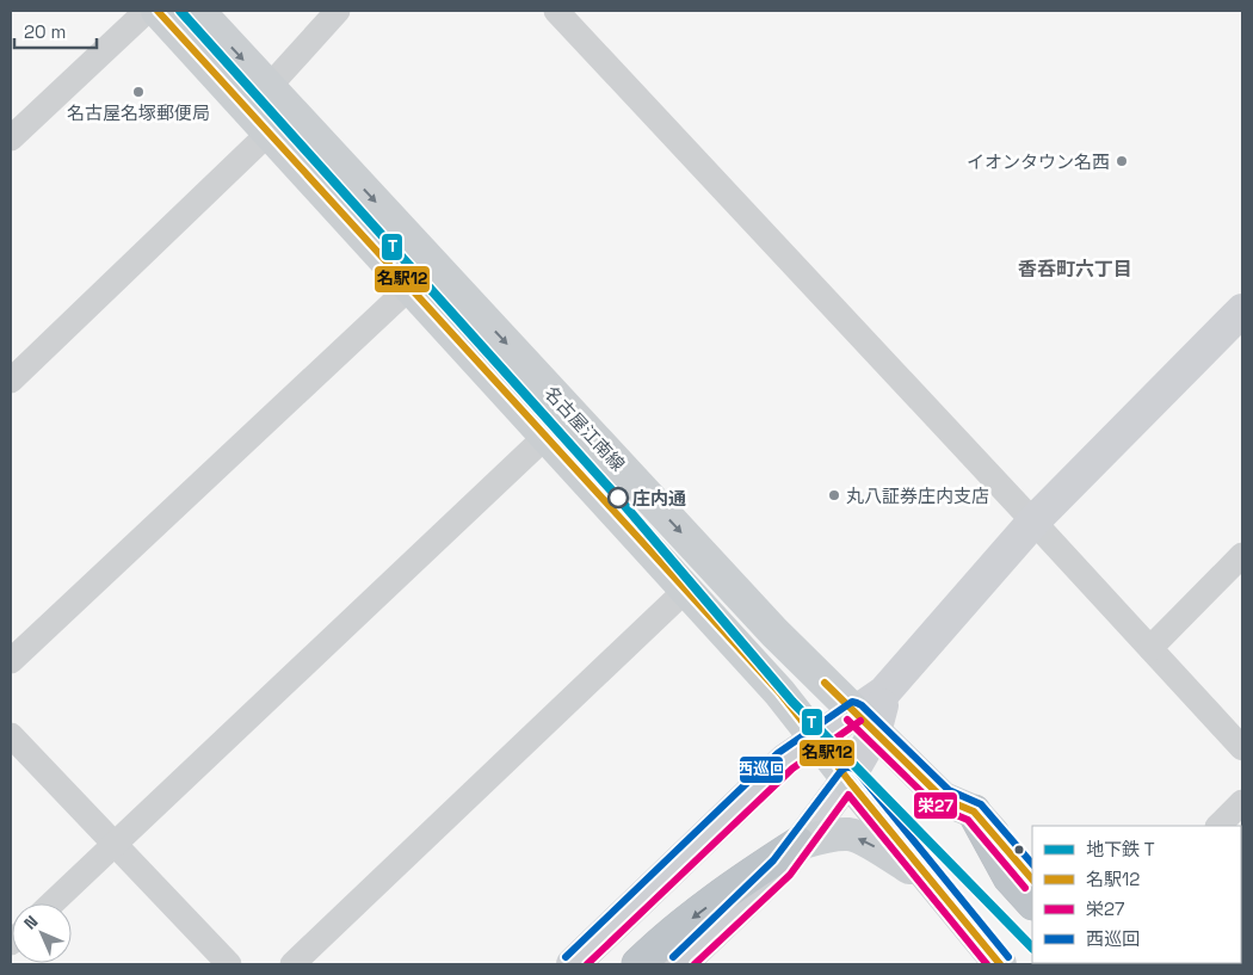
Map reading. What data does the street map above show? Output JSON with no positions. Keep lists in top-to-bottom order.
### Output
{
  "streets": {
    "main road": ["名古屋江南線"]
  },
  "districts": ["香呑町六丁目"],
  "places": [
    "名古屋名塚郵便局",
    "イオンタウン名西",
    "丸八証券庄内支店",
    "庄内通"
  ],
  "lines": [
    "metro line T",
    "transit line 名駅12",
    "transit line 西巡回",
    "transit line 栄27"
  ],
  "legend": [
    "地下鉄 T",
    "名駅12",
    "栄27",
    "西巡回"
  ],
  "scale_bar": "20 m",
  "north": "top left"
}
